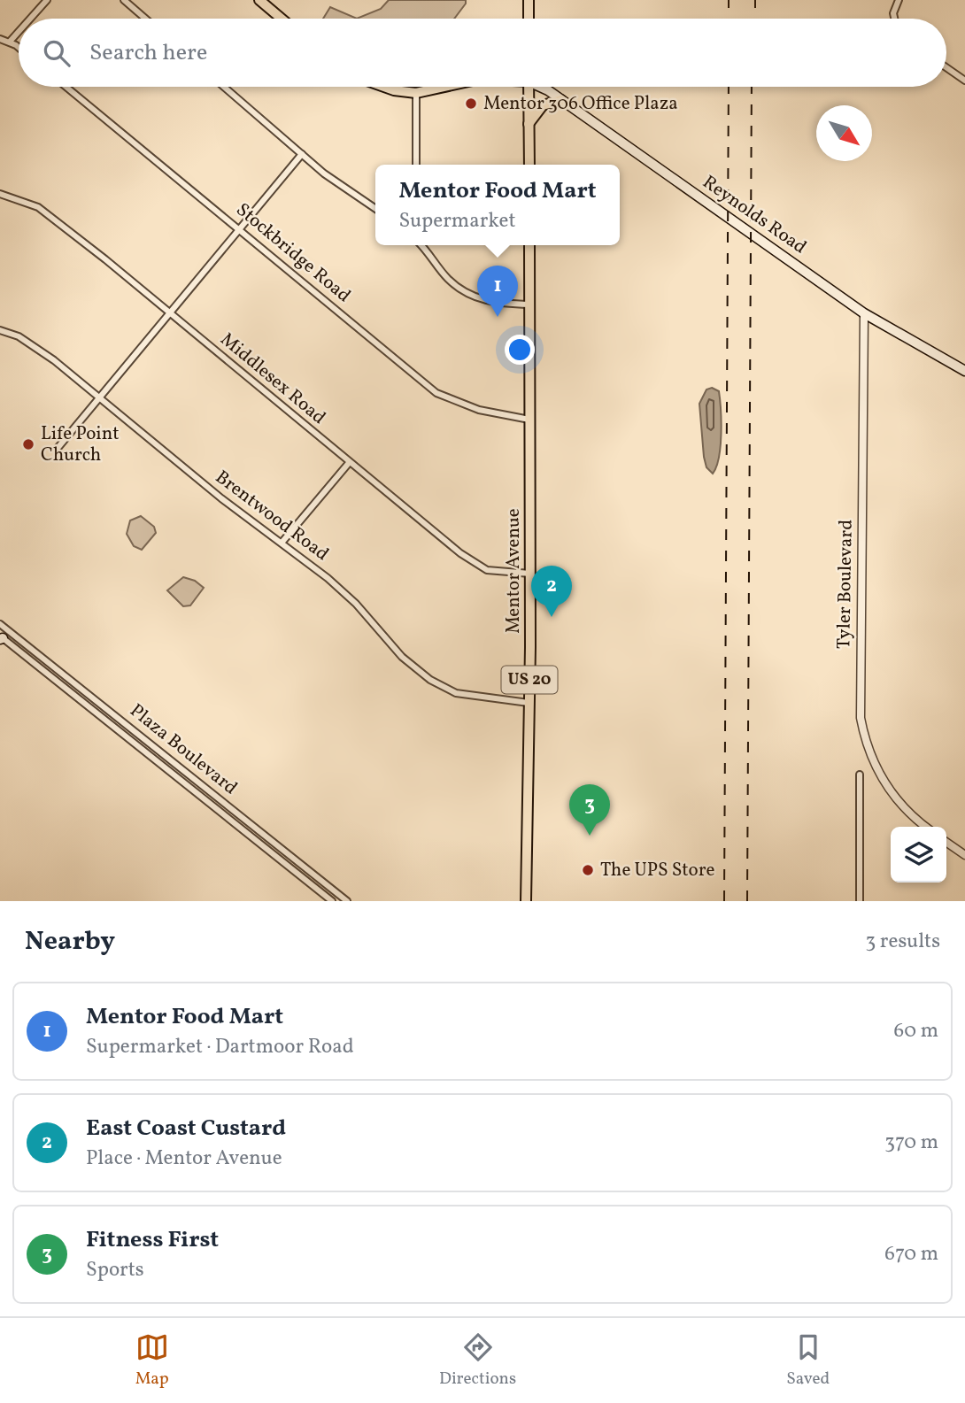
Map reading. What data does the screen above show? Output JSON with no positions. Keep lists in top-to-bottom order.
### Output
{
  "streets": {
    "main road": ["Reynolds Road", "Mentor Avenue", "US 20"],
    "street": [
      "Stockbridge Road",
      "Middlesex Road",
      "Brentwood Road",
      "Tyler Boulevard",
      "Plaza Boulevard"
    ]
  },
  "crossings": [
    ["Reynolds Road", "Tyler Boulevard"],
    ["Stockbridge Road", "Mentor Avenue"],
    ["Middlesex Road", "Mentor Avenue"],
    ["Brentwood Road", "Mentor Avenue"]
  ],
  "places": ["Mentor 306 Office Plaza", "Life Point Church", "The UPS Store"],
  "north": "bottom right",
  "page": {
    "search": "Search here",
    "popup": ["Mentor Food Mart", "Supermarket"],
    "pins": ["1", "2", "3"],
    "heading": ["Nearby", "3 results"],
    "list": [
      {
        "mark": "1",
        "name": "Mentor Food Mart",
        "note": "Supermarket · Dartmoor Road",
        "value": "60 m"
      },
      {
        "mark": "2",
        "name": "East Coast Custard",
        "note": "Place · Mentor Avenue",
        "value": "370 m"
      },
      {
        "mark": "3",
        "name": "Fitness First",
        "note": "Sports",
        "value": "670 m"
      }
    ],
    "nav": ["Map", "Directions", "Saved"]
  }
}
